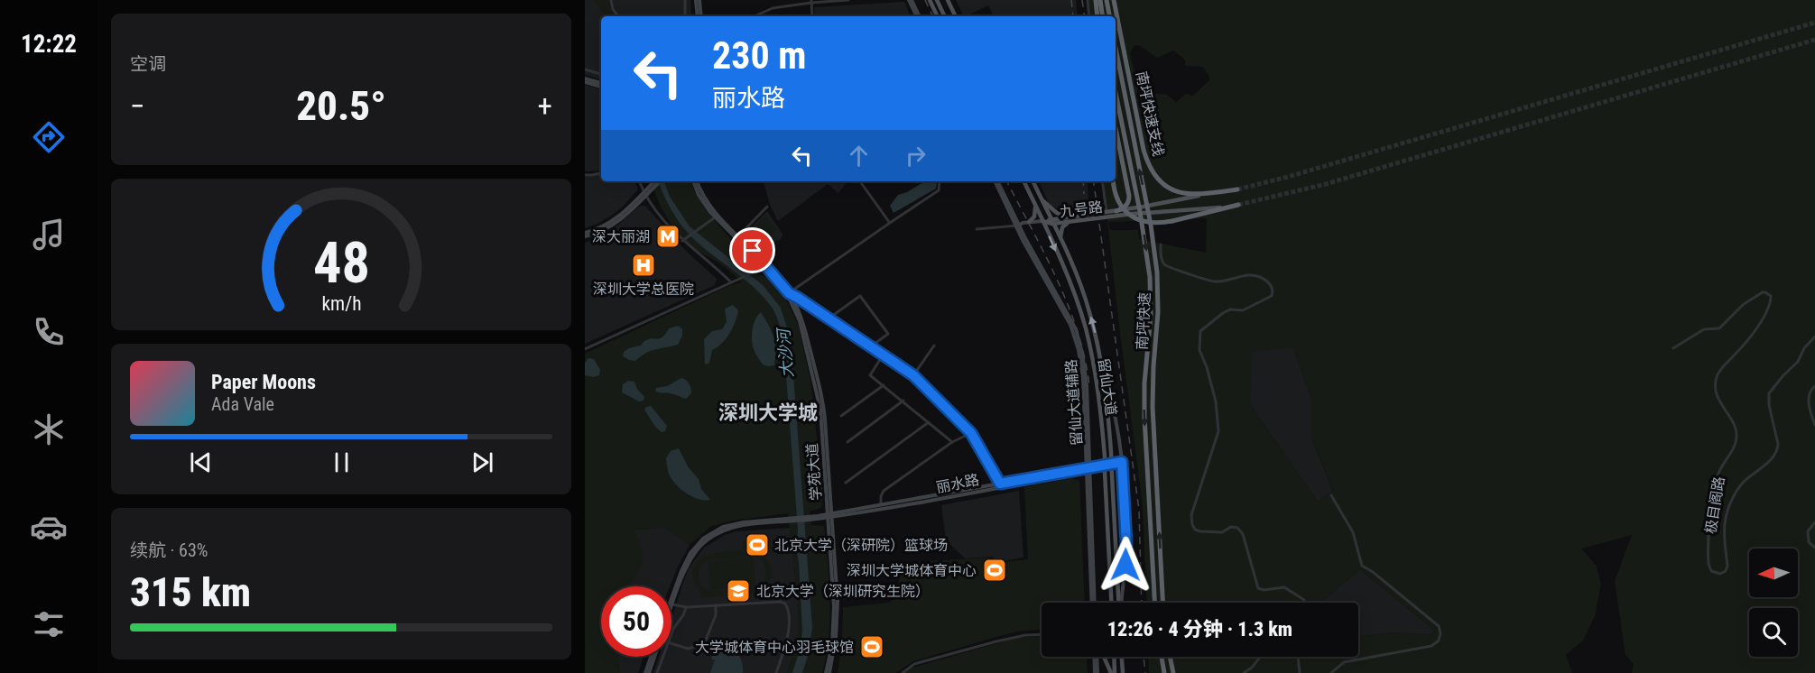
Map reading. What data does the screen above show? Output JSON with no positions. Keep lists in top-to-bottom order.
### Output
{
  "streets": {
    "highway": ["南坪快速支线", "南坪快速"],
    "main road": [
      "九号路",
      "留仙大道",
      "留仙大道辅路",
      "学苑大道",
      "丽水路"
    ],
    "street": ["极目阁路"]
  },
  "crossings": [
    ["南坪快速支线", "九号路"],
    ["九号路", "留仙大道"],
    ["留仙大道", "留仙大道辅路"],
    ["留仙大道辅路", "丽水路"],
    ["学苑大道", "丽水路"]
  ],
  "districts": ["深圳大学城"],
  "water": ["大沙河"],
  "places": {
    "metro station": ["深大丽湖"],
    "hospital": ["深圳大学总医院"],
    "sports": ["北京大学（深研院）篮球场", "深圳大学城体育中心", "大学城体育中心羽毛球馆"],
    "school or university": ["北京大学（深圳研究生院）"]
  },
  "north": "left",
  "page": {
    "tabs": "12:22",
    "tile": [
      "空调",
      ["续航 · 63%", "315 km"]
    ],
    "turn": ["230 m", "丽水路"],
    "heat": ["−", "20.5°", "+"],
    "song": ["Paper Moons", "Ada Vale"],
    "limit": "50",
    "trip": "12:26 · 4 分钟 · 1.3 km",
    "gauge": ["48", "km/h"]
  }
}
